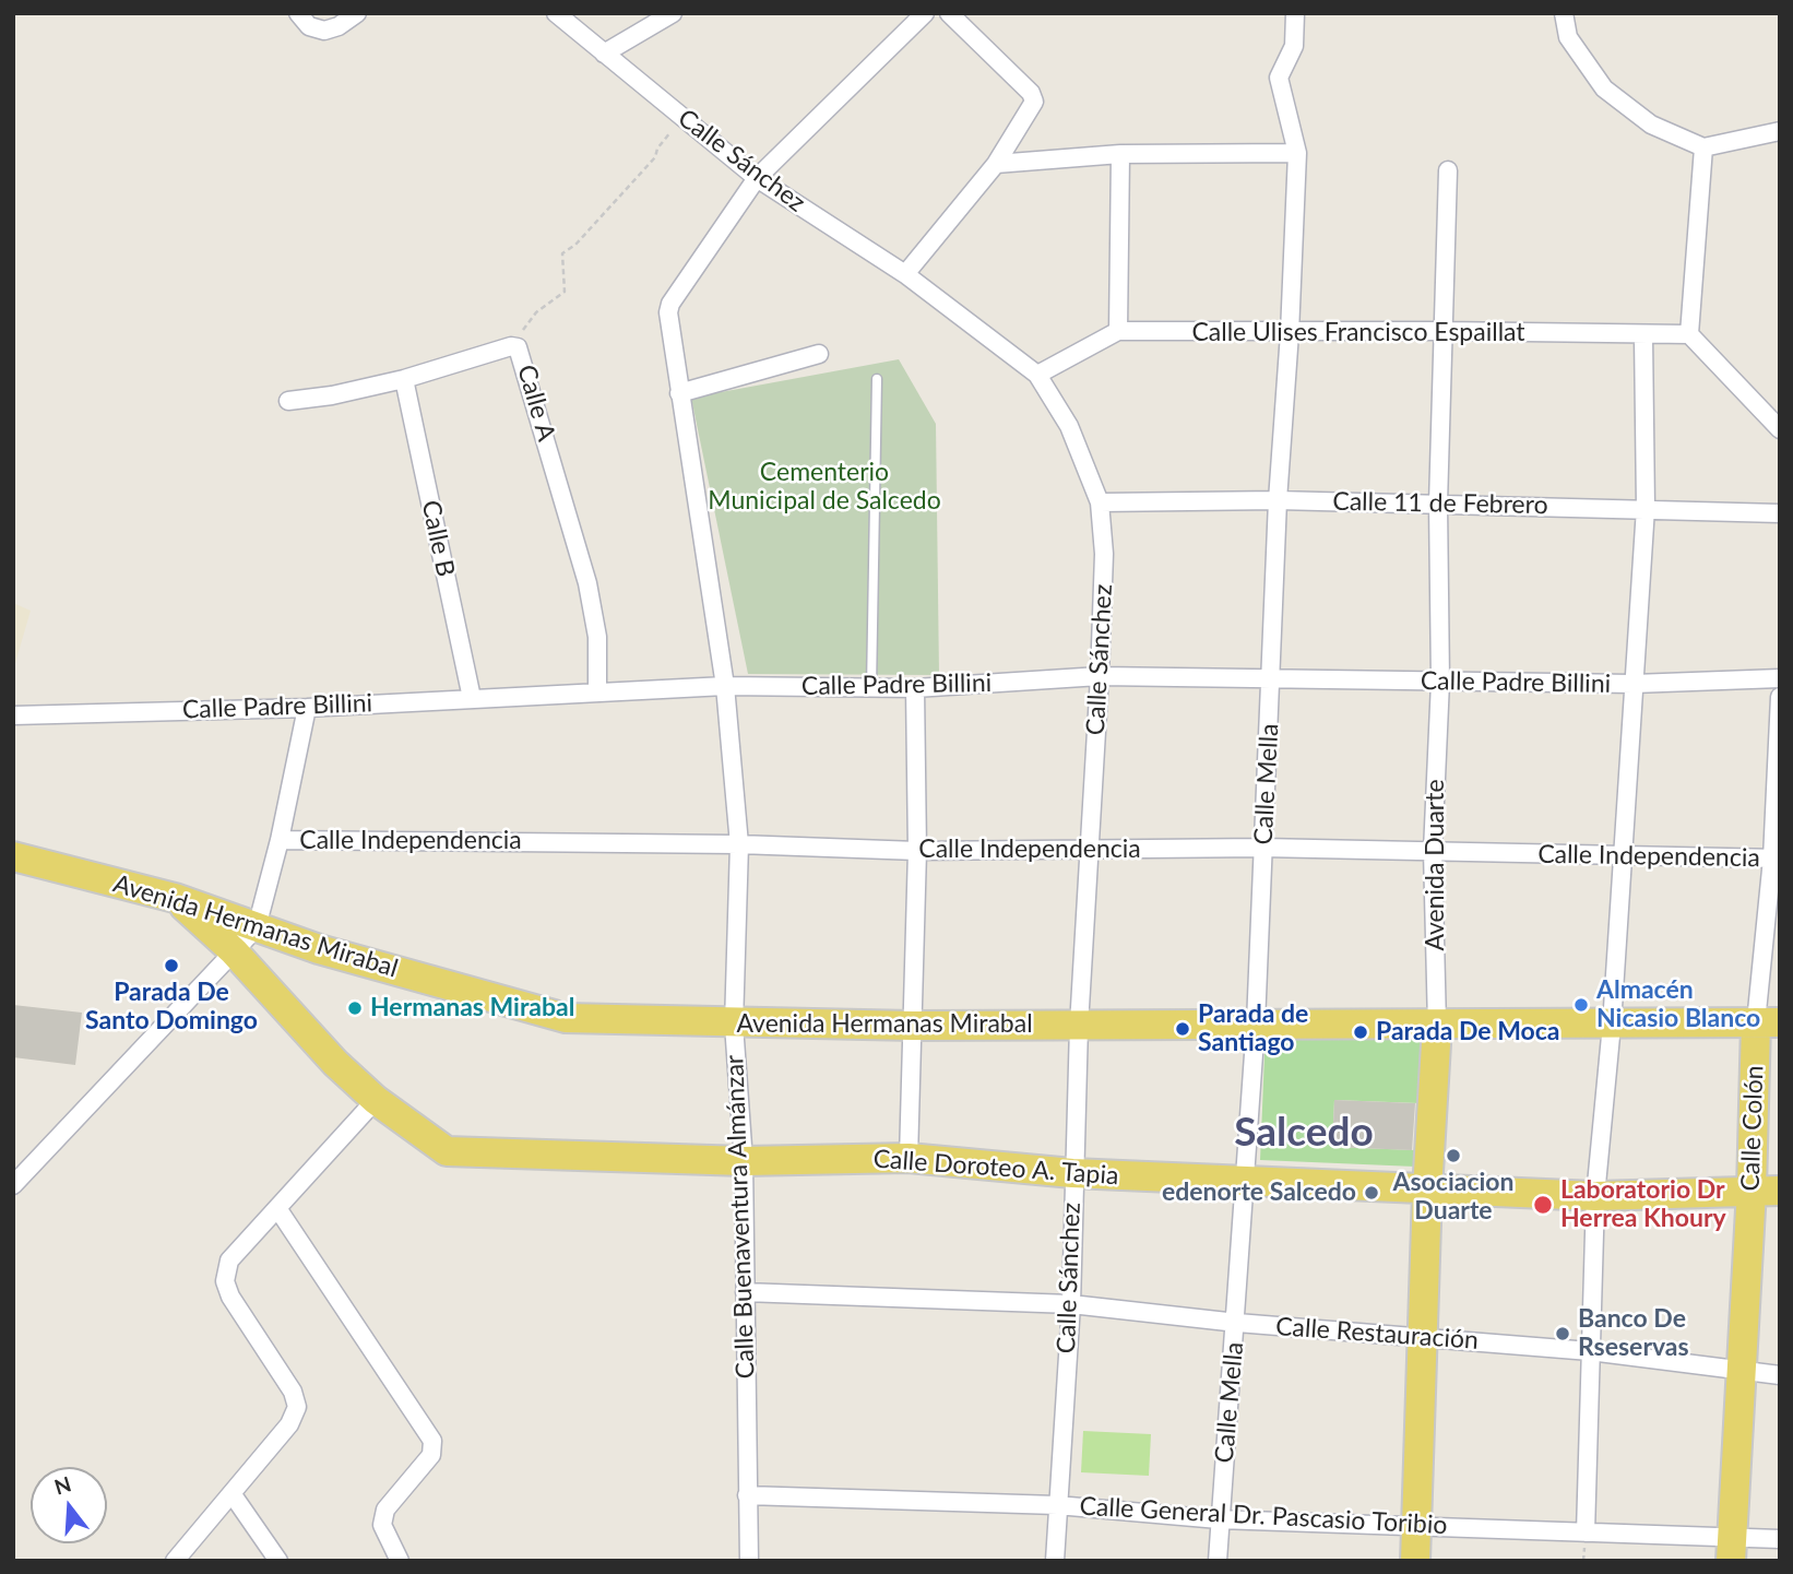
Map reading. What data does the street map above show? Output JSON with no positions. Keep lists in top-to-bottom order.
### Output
{
  "streets": {
    "main road": [
      "Avenida Duarte",
      "Avenida Hermanas Mirabal",
      "Calle Colón",
      "Calle Doroteo A. Tapia"
    ],
    "street": [
      "Calle Sánchez",
      "Calle Ulises Francisco Espaillat",
      "Calle A",
      "Calle 11 de Febrero",
      "Calle B",
      "Calle Padre Billini",
      "Calle Mella",
      "Calle Independencia",
      "Calle Buenaventura Almánzar",
      "Calle Restauración",
      "Calle General Dr. Pascasio Toribio"
    ]
  },
  "crossings": [
    ["Calle Sánchez", "Calle Ulises Francisco Espaillat"],
    ["Calle Sánchez", "Calle 11 de Febrero"],
    ["Calle Sánchez", "Calle Padre Billini"],
    ["Calle Sánchez", "Calle Independencia"],
    ["Calle Sánchez", "Avenida Hermanas Mirabal"],
    ["Calle Sánchez", "Calle Doroteo A. Tapia"],
    ["Calle Sánchez", "Calle Buenaventura Almánzar"],
    ["Calle Sánchez", "Calle Restauración"],
    ["Calle Sánchez", "Calle General Dr. Pascasio Toribio"],
    ["Calle Ulises Francisco Espaillat", "Calle Mella"],
    ["Calle Ulises Francisco Espaillat", "Avenida Duarte"],
    ["Calle A", "Calle B"],
    ["Calle A", "Calle Padre Billini"],
    ["Calle 11 de Febrero", "Calle Mella"],
    ["Calle 11 de Febrero", "Avenida Duarte"],
    ["Calle B", "Calle Padre Billini"],
    ["Calle Padre Billini", "Calle Mella"],
    ["Calle Padre Billini", "Avenida Duarte"],
    ["Calle Padre Billini", "Calle Buenaventura Almánzar"],
    ["Calle Mella", "Calle Independencia"],
    ["Calle Mella", "Avenida Hermanas Mirabal"],
    ["Calle Mella", "Calle Doroteo A. Tapia"],
    ["Calle Mella", "Calle Restauración"],
    ["Calle Mella", "Calle General Dr. Pascasio Toribio"],
    ["Calle Independencia", "Avenida Duarte"],
    ["Calle Independencia", "Calle Colón"],
    ["Calle Independencia", "Calle Buenaventura Almánzar"],
    ["Avenida Duarte", "Avenida Hermanas Mirabal"],
    ["Avenida Duarte", "Calle Doroteo A. Tapia"],
    ["Avenida Duarte", "Calle Restauración"],
    ["Avenida Duarte", "Calle General Dr. Pascasio Toribio"],
    ["Avenida Hermanas Mirabal", "Calle Colón"],
    ["Avenida Hermanas Mirabal", "Calle Doroteo A. Tapia"],
    ["Avenida Hermanas Mirabal", "Calle Buenaventura Almánzar"],
    ["Calle Colón", "Calle Doroteo A. Tapia"],
    ["Calle Colón", "Calle Restauración"],
    ["Calle Colón", "Calle General Dr. Pascasio Toribio"],
    ["Calle Doroteo A. Tapia", "Calle Buenaventura Almánzar"],
    ["Calle Buenaventura Almánzar", "Calle Restauración"],
    ["Calle Buenaventura Almánzar", "Calle General Dr. Pascasio Toribio"]
  ],
  "districts": ["Salcedo"],
  "parks": ["Cementerio Municipal de Salcedo"],
  "places": [
    "Parada De Santo Domingo",
    "Almacén Nicasio Blanco",
    "Hermanas Mirabal",
    "Parada de Santiago",
    "Parada De Moca",
    "Asociacion Duarte",
    "edenorte Salcedo",
    "Laboratorio Dr Herrea Khoury",
    "Banco De Rseservas"
  ],
  "north": "top"
}
